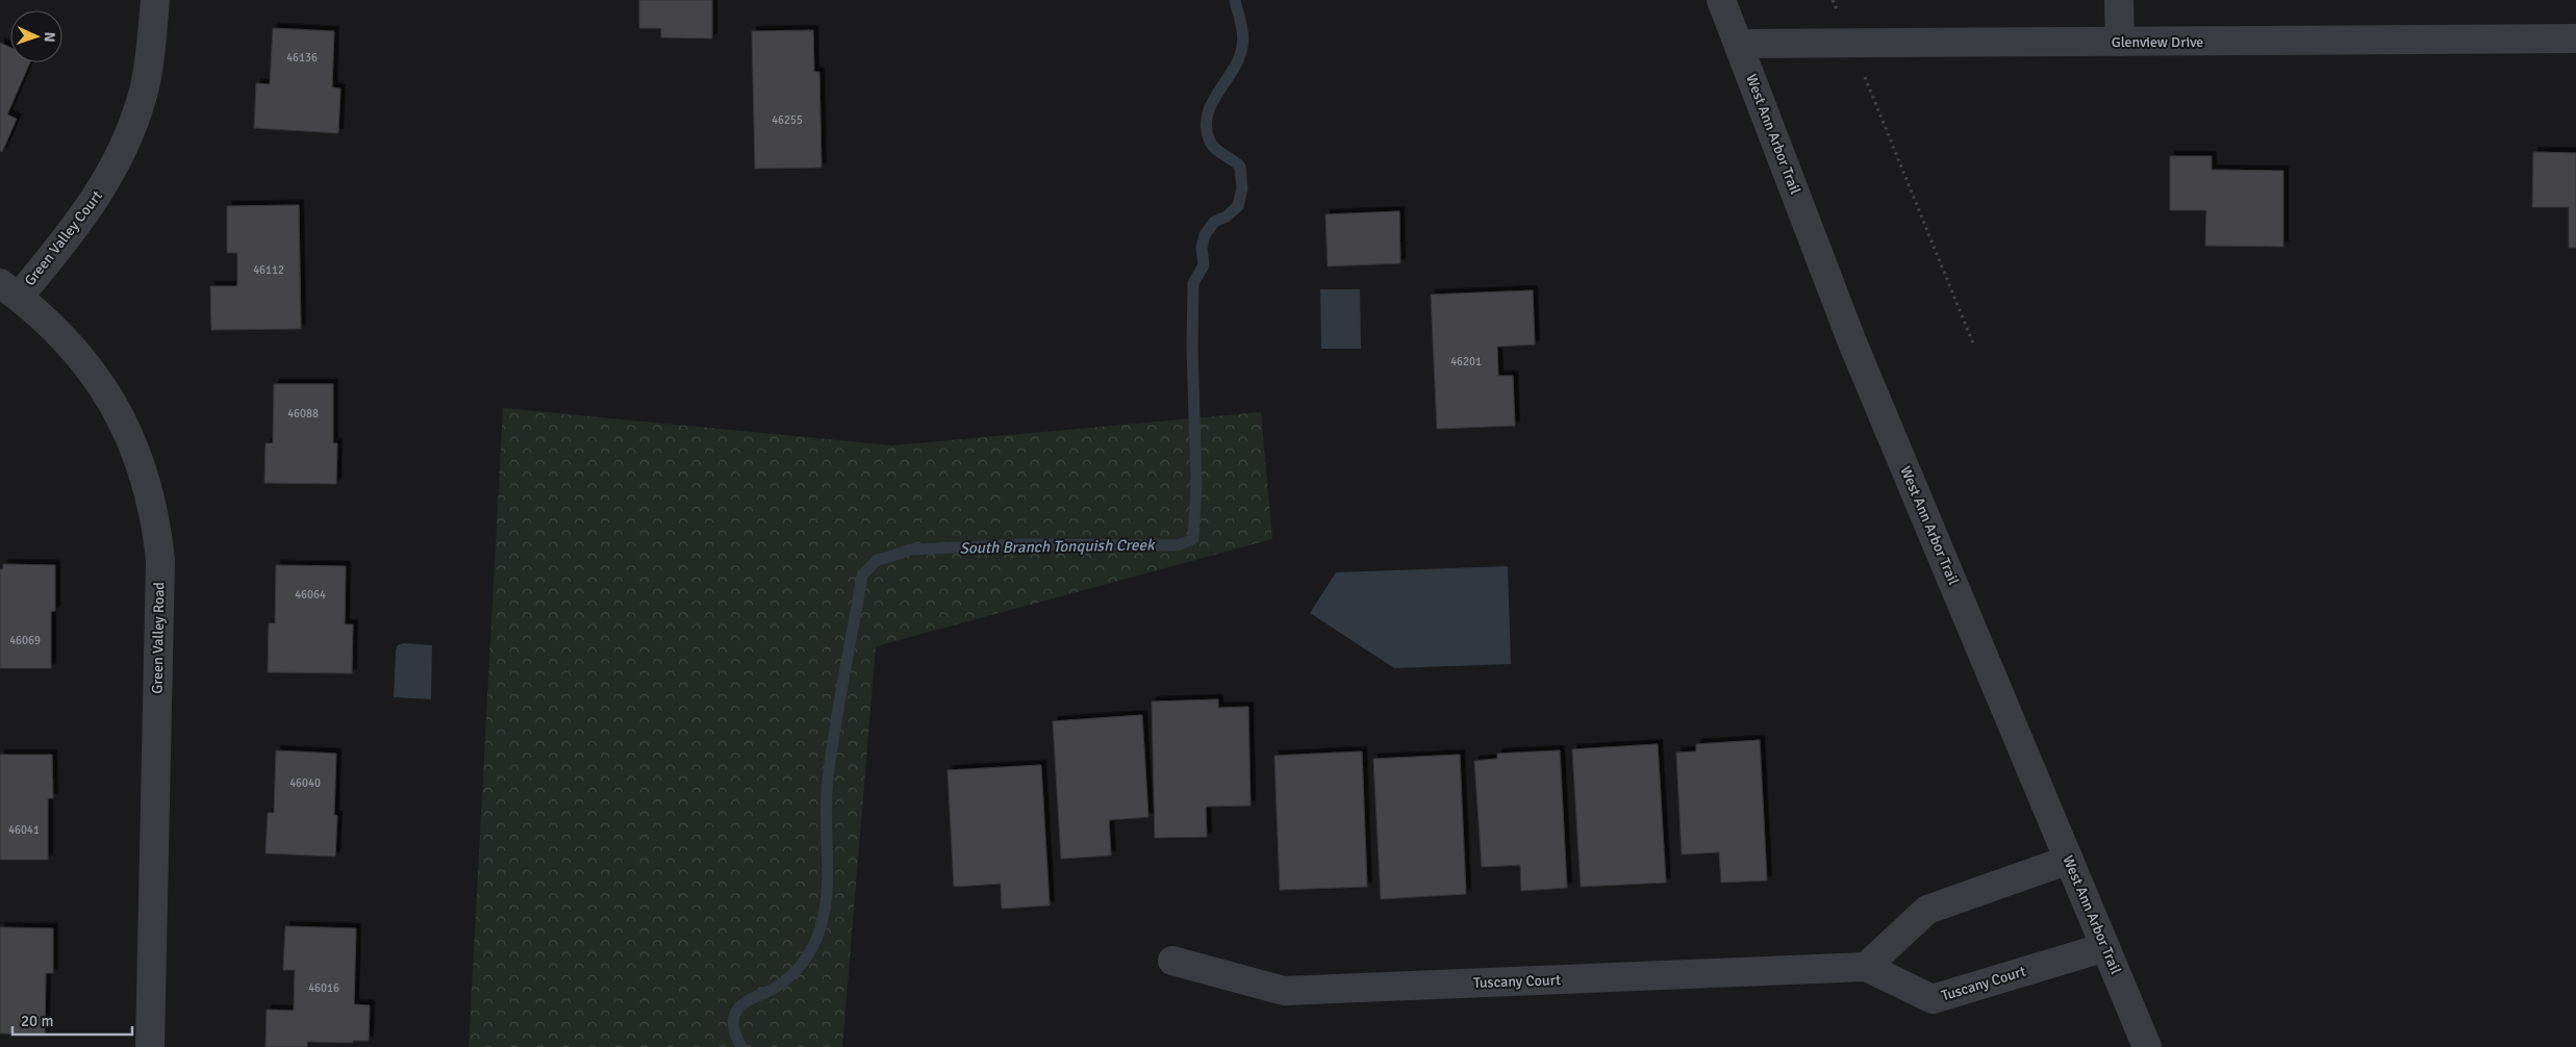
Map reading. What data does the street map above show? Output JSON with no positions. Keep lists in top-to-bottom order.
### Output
{
  "streets": {
    "street": [
      "Glenview Drive",
      "West Ann Arbor Trail",
      "Green Valley Court",
      "Green Valley Road",
      "Tuscany Court"
    ]
  },
  "crossings": [
    ["Glenview Drive", "West Ann Arbor Trail"],
    ["West Ann Arbor Trail", "Tuscany Court"],
    ["Green Valley Court", "Green Valley Road"]
  ],
  "water": ["South Branch Tonquish Creek"],
  "house_numbers": [
    "46136",
    "46255",
    "46112",
    "46201",
    "46088",
    "46064",
    "46069",
    "46040",
    "46041",
    "46016"
  ],
  "scale_bar": "20 m",
  "north": "right"
}
